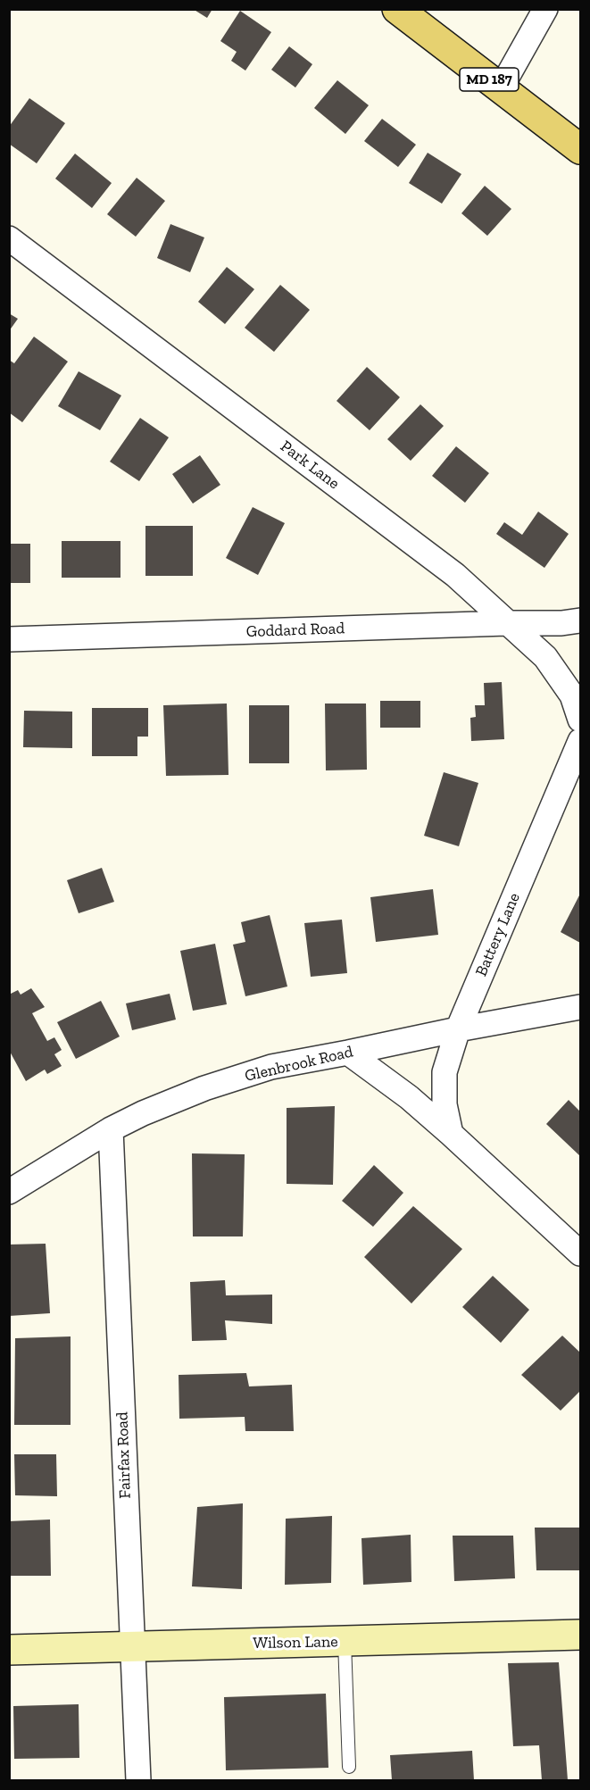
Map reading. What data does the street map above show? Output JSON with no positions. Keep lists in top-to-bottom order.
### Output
{
  "streets": {
    "main road": ["MD 187", "Wilson Lane"],
    "street": [
      "Park Lane",
      "Goddard Road",
      "Battery Lane",
      "Glenbrook Road",
      "Fairfax Road"
    ]
  },
  "crossings": [
    ["Park Lane", "Goddard Road"],
    ["Battery Lane", "Glenbrook Road"],
    ["Glenbrook Road", "Fairfax Road"],
    ["Fairfax Road", "Wilson Lane"]
  ]
}
